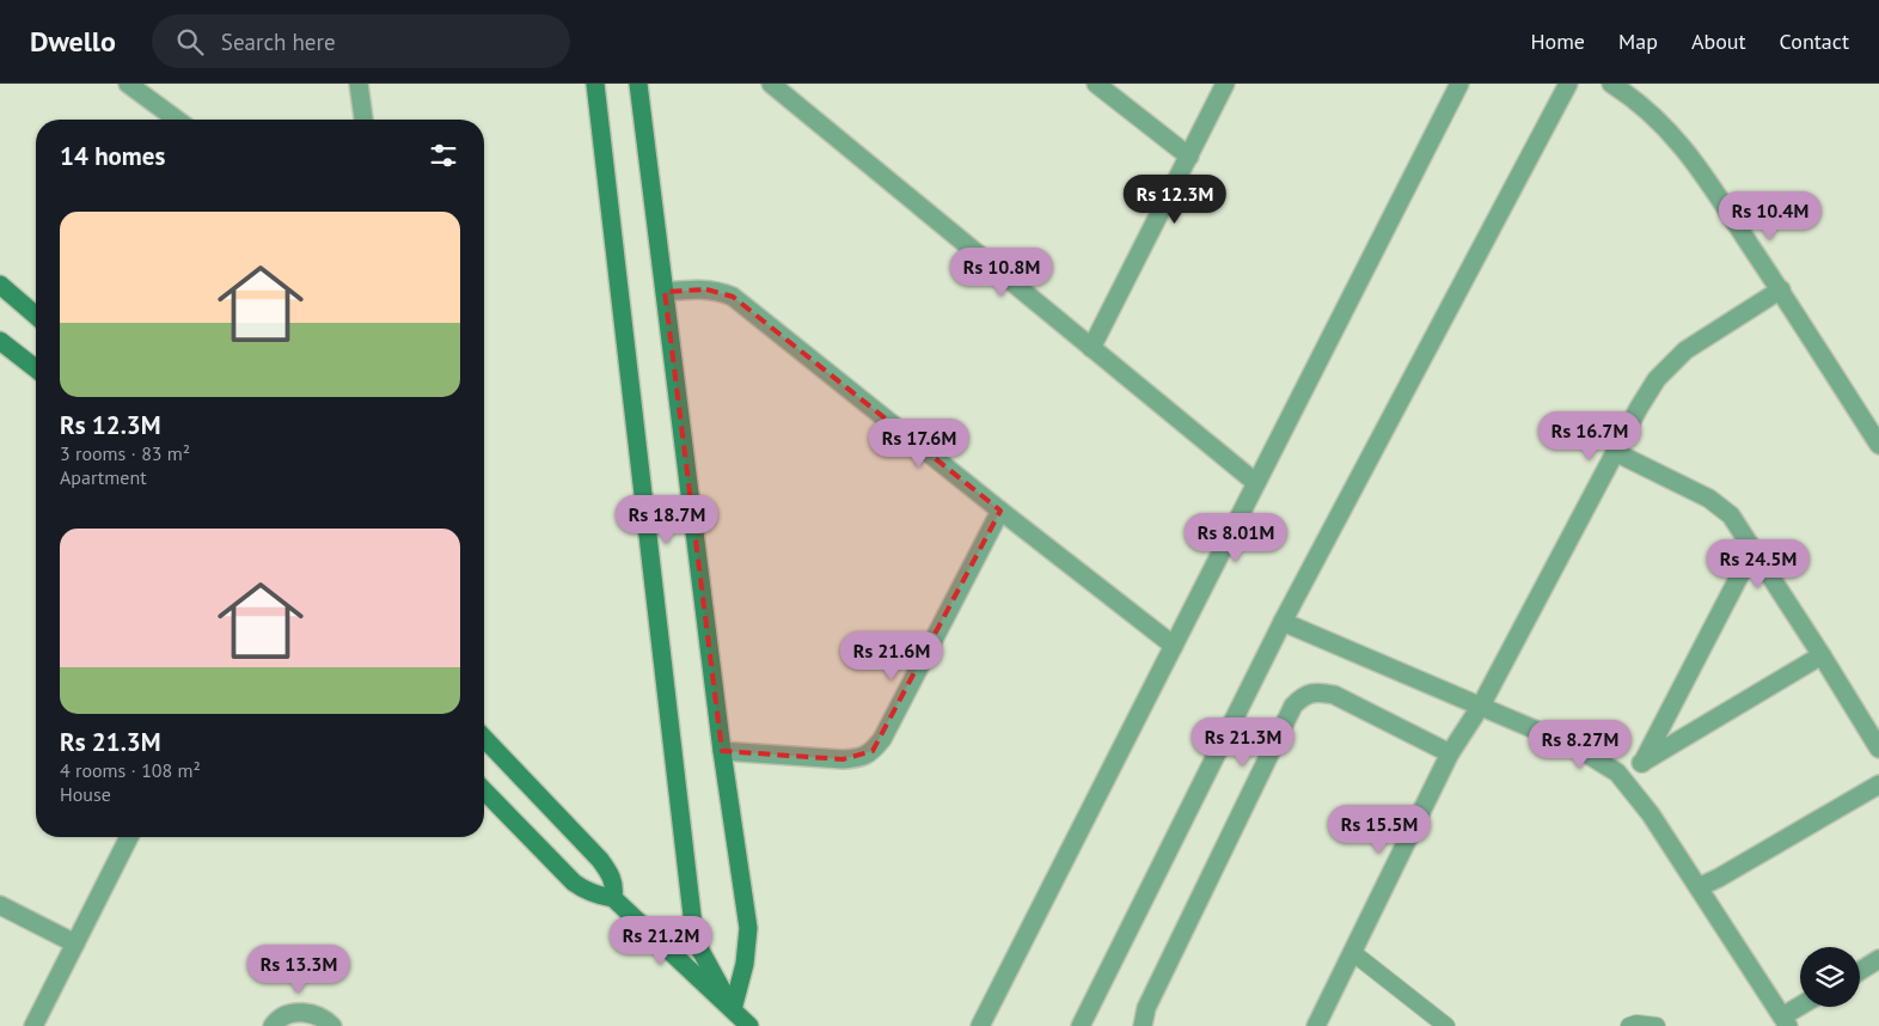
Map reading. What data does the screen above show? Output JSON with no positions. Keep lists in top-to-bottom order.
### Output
{
  "page": {
    "header": "Dwello",
    "search": "Search here",
    "nav": [
      "Home",
      "Map",
      "About",
      "Contact"
    ],
    "heading": "14 homes",
    "price": [
      "Rs 12.3M",
      "Rs 10.4M",
      "Rs 10.8M",
      "Rs 16.7M",
      "Rs 17.6M",
      "Rs 18.7M",
      "Rs 8.01M",
      "Rs 24.5M",
      "Rs 21.6M",
      "Rs 21.3M",
      "Rs 8.27M",
      "Rs 15.5M",
      "Rs 21.2M",
      "Rs 13.3M"
    ],
    "list": [
      {
        "name": "Rs 12.3M",
        "note": "3 rooms · 83 m² · Apartment"
      },
      {
        "name": "Rs 21.3M",
        "note": "4 rooms · 108 m² · House"
      }
    ]
  }
}
